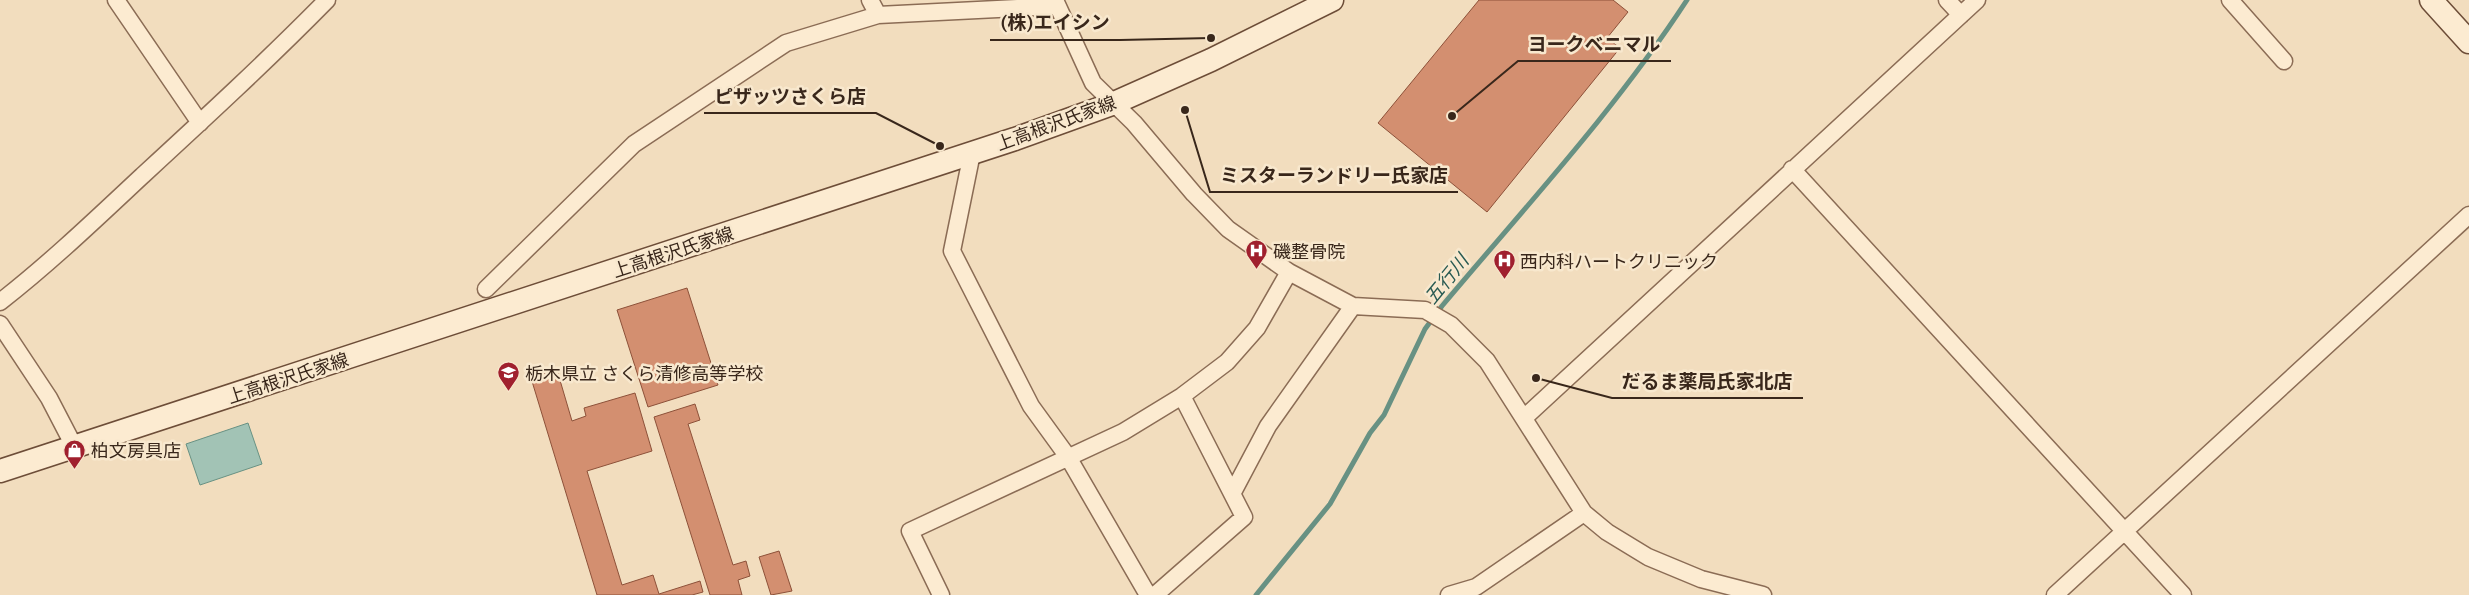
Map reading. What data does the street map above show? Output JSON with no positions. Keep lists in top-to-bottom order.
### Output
{
  "streets": {
    "main road": ["上高根沢氏家線"]
  },
  "water": ["五行川"],
  "places": {
    "other": [
      "(株)エイシン",
      "ミスターランドリー氏家店",
      "ヨークベニマル",
      "ピザッツさくら店",
      "だるま薬局氏家北店"
    ],
    "hospital": ["磯整骨院", "西内科ハートクリニック"],
    "school or university": ["栃木県立 さくら清修高等学校"],
    "shop": ["柏文房具店"]
  }
}
